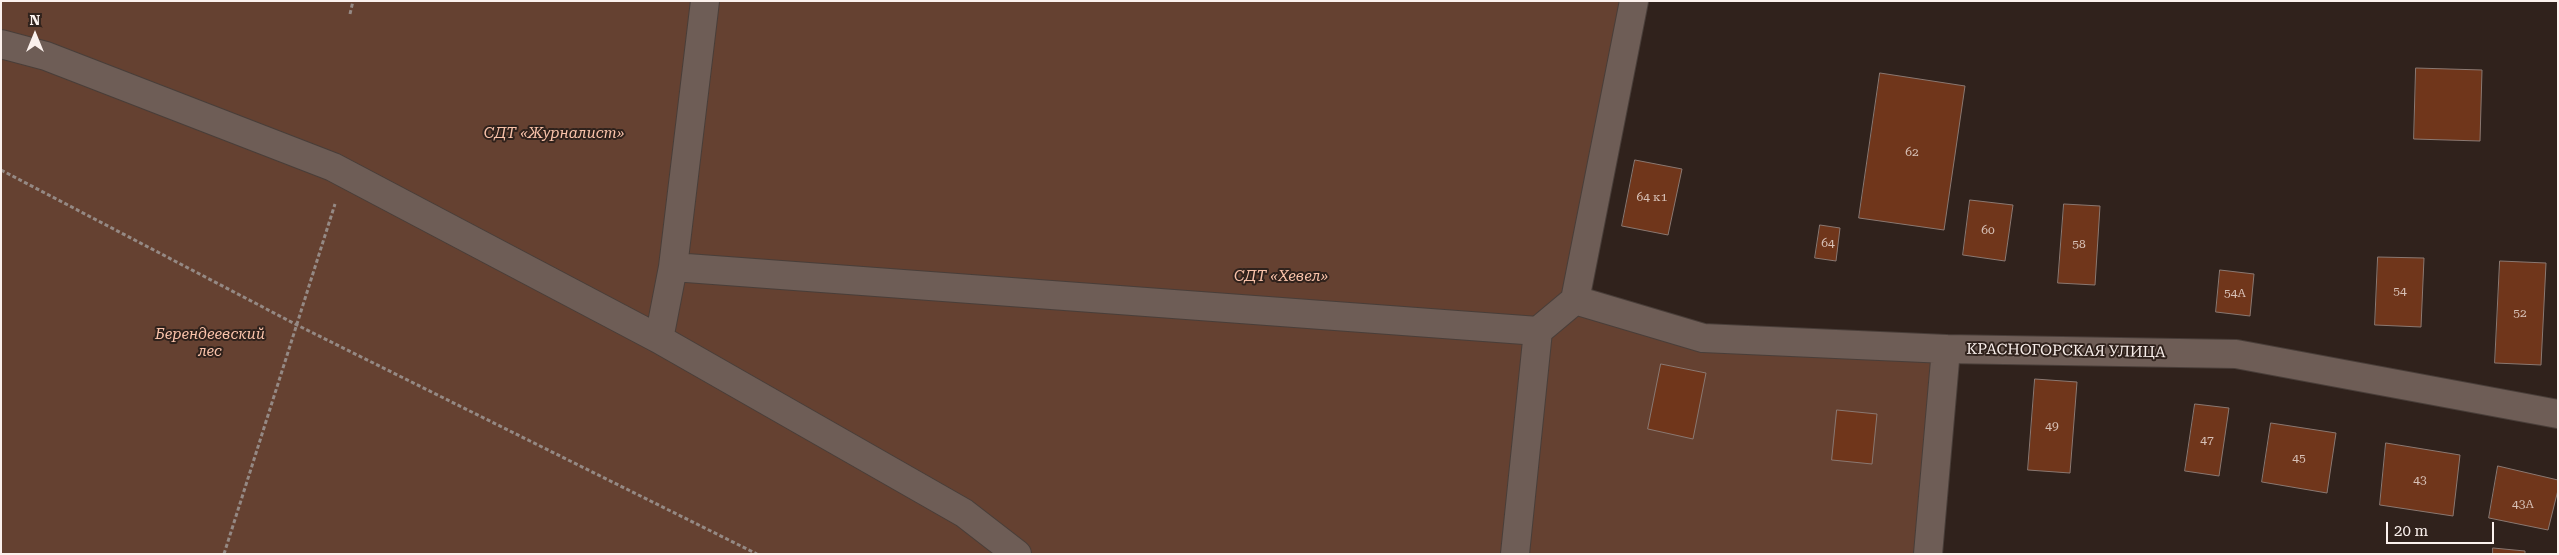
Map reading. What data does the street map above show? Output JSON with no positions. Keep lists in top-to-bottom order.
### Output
{
  "streets": {
    "street": ["КРАСНОГОРСКАЯ УЛИЦА"]
  },
  "parks": ["СДТ «Журналист»", "СДТ «Хевел»", "Берендеевский лес"],
  "house_numbers": [
    "62",
    "64 к1",
    "60",
    "64",
    "58",
    "54",
    "54А",
    "52",
    "49",
    "47",
    "45",
    "43",
    "43А"
  ],
  "scale_bar": "20 m",
  "north": "top"
}
